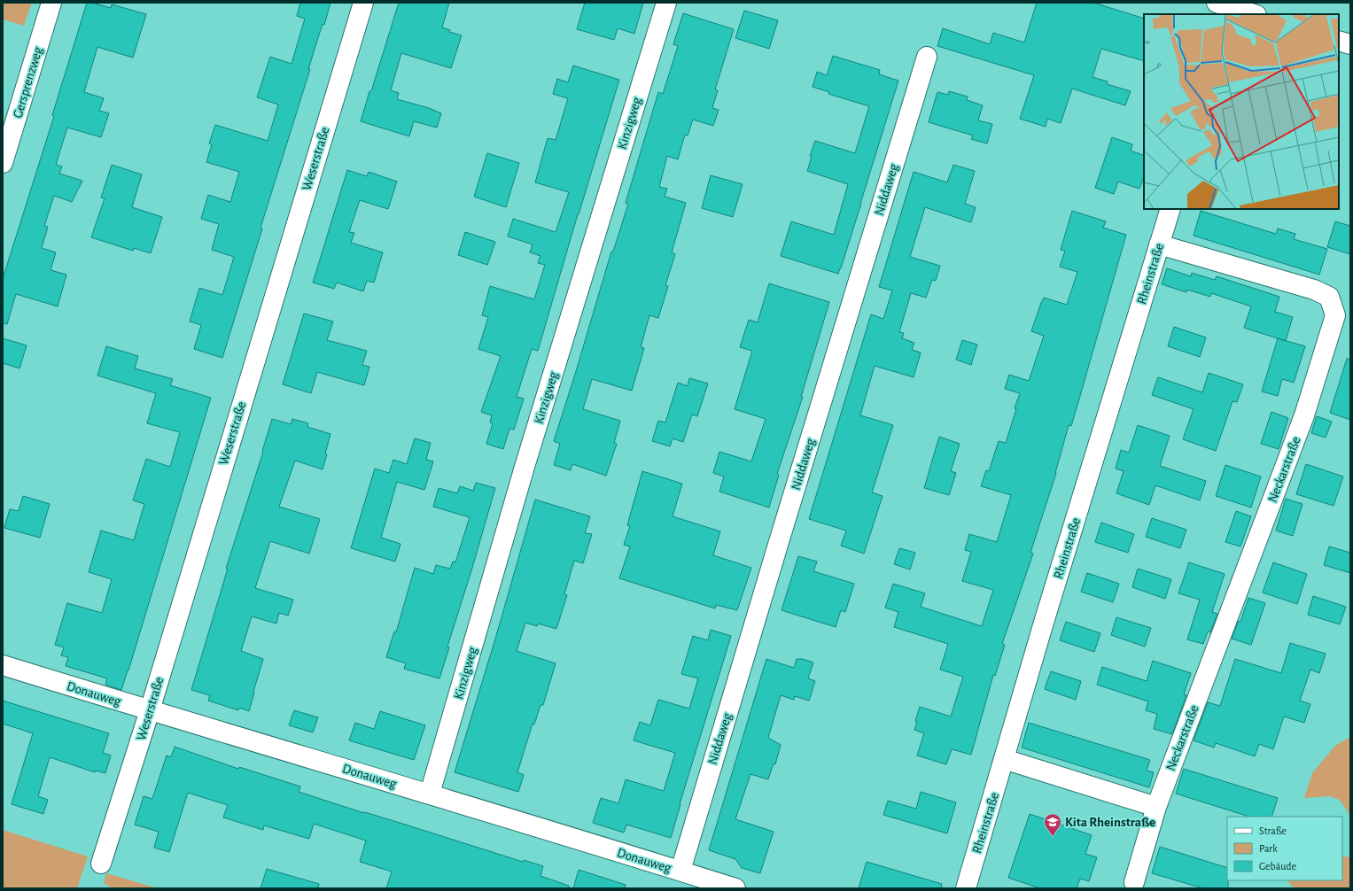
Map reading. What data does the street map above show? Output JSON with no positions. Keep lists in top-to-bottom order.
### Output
{
  "streets": {
    "street": [
      "Gersprenzweg",
      "Kinzigweg",
      "Weserstraße",
      "Niddaweg",
      "Rheinstraße",
      "Neckarstraße",
      "Donauweg"
    ]
  },
  "crossings": [
    ["Kinzigweg", "Donauweg"],
    ["Weserstraße", "Donauweg"],
    ["Niddaweg", "Donauweg"],
    ["Rheinstraße", "Neckarstraße"]
  ],
  "places": {
    "school or university": ["Kita Rheinstraße"]
  },
  "legend": ["Straße", "Park", "Gebäude"]
}
